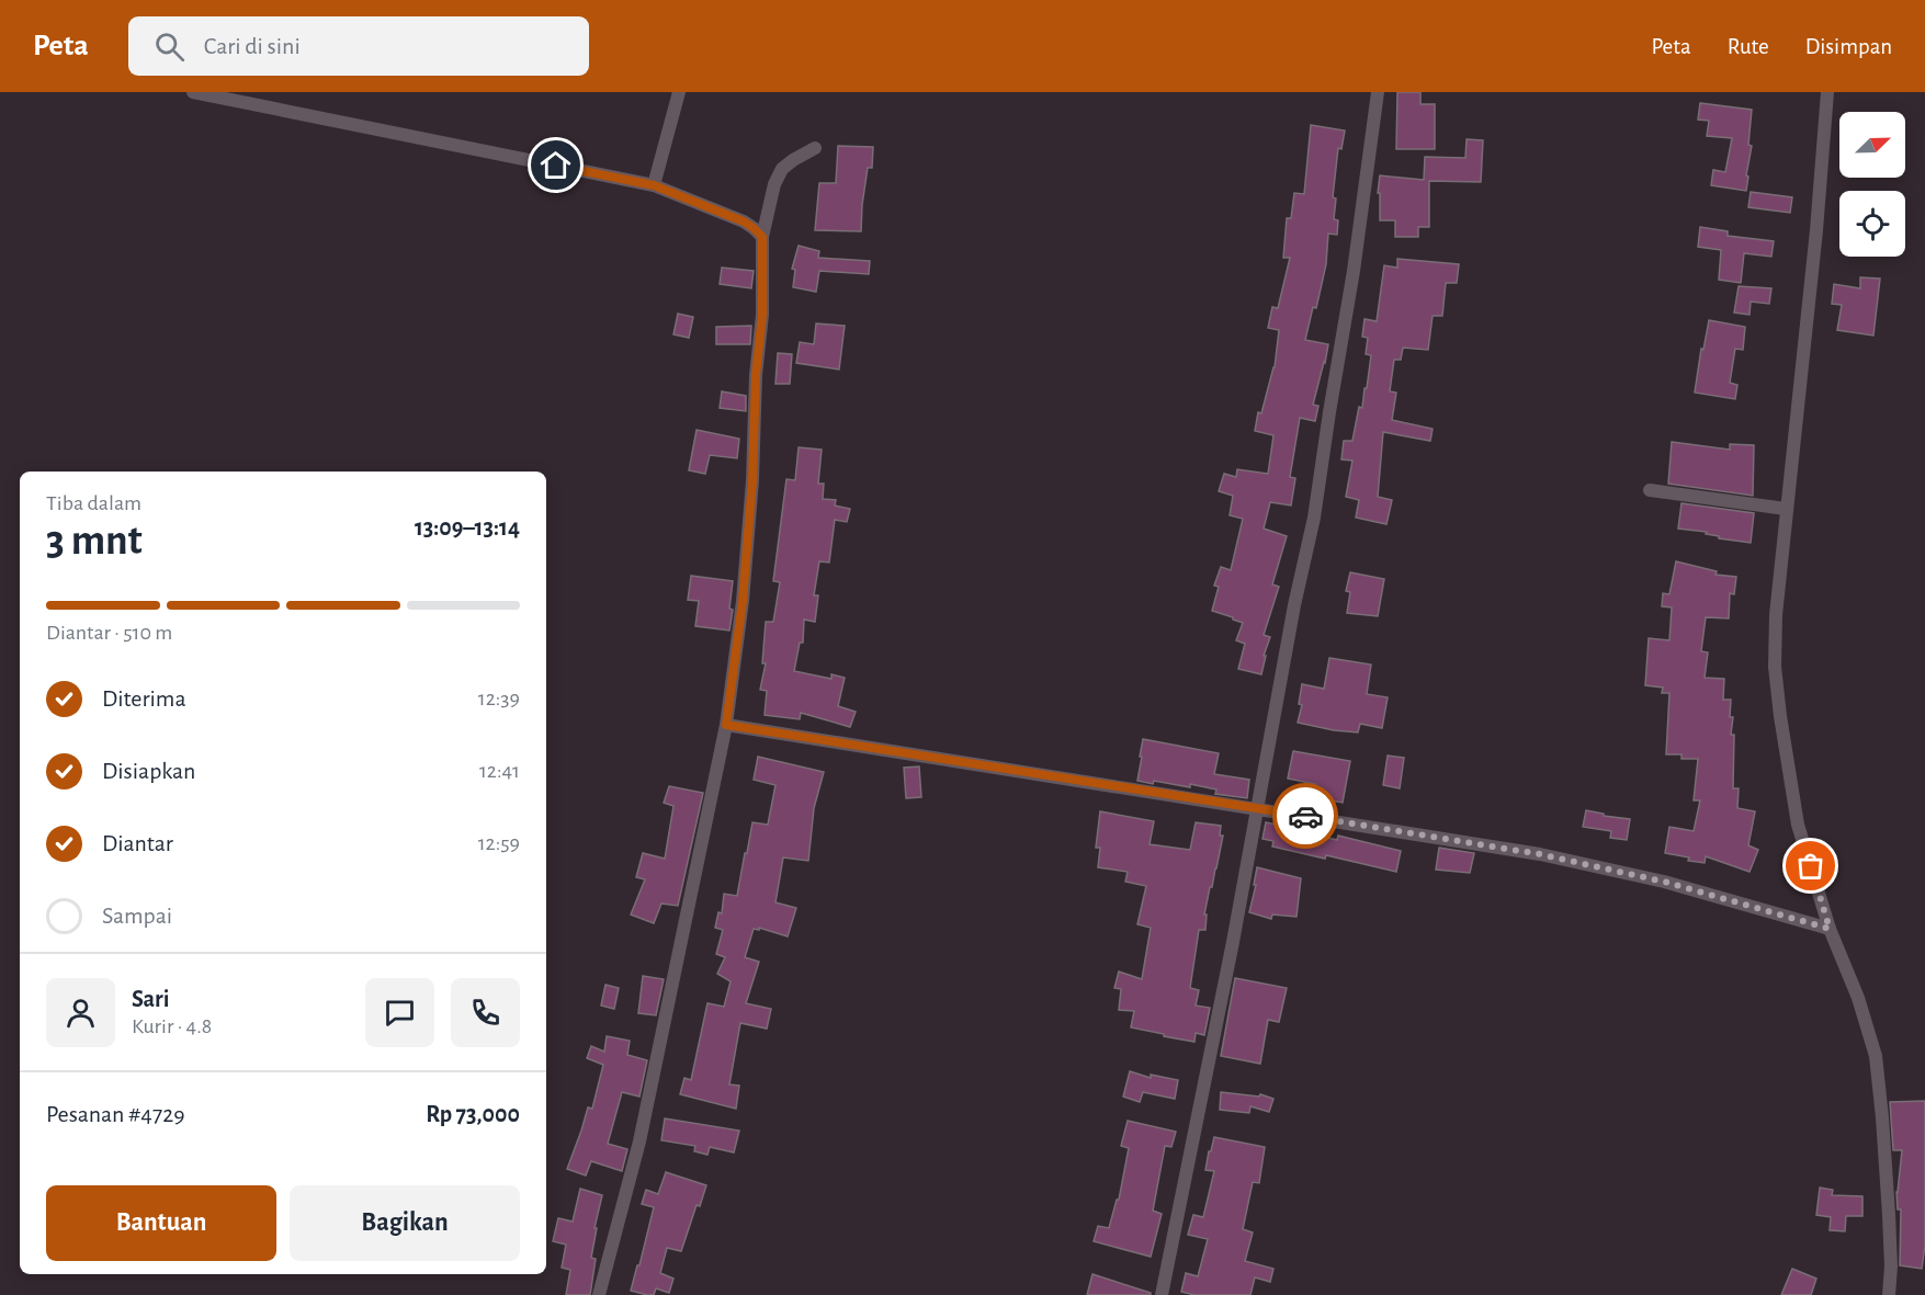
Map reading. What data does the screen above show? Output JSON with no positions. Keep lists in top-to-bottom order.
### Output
{
  "north": "top right",
  "page": {
    "header": "Peta",
    "search": "Cari di sini",
    "nav": ["Peta", "Rute", "Disimpan"],
    "heading": ["3 mnt", "Tiba dalam", "13:09–13:14"],
    "panel": [
      "Sari",
      "Kurir · 4.8",
      "Pesanan #4729",
      "Rp 73,000"
    ],
    "bar": "Diantar · 510 m",
    "list": [
      ["Diterima", "12:39"],
      ["Disiapkan", "12:41"],
      ["Diantar", "12:59"],
      "Sampai"
    ],
    "buttons": ["Bantuan", "Bagikan"]
  }
}
